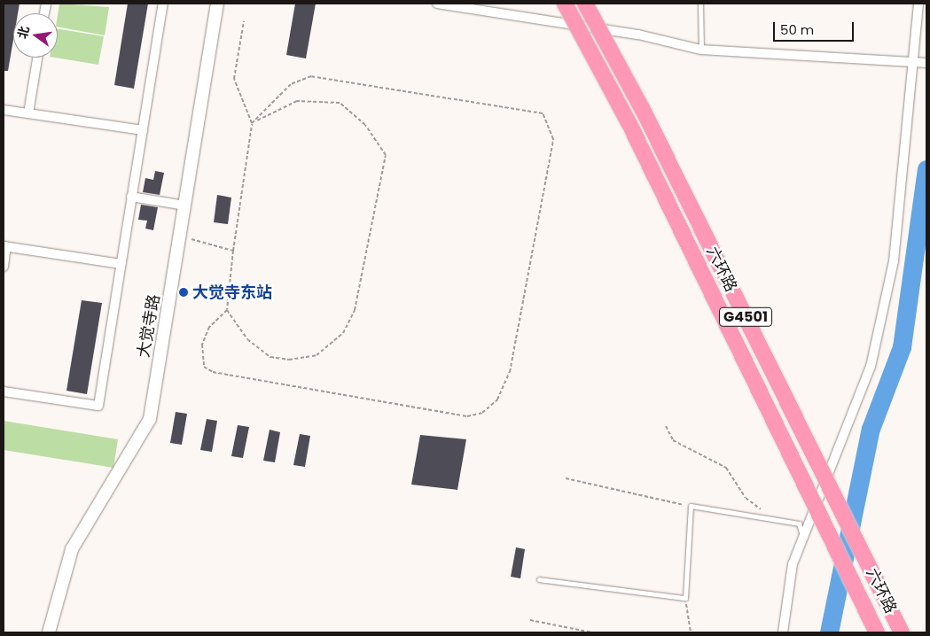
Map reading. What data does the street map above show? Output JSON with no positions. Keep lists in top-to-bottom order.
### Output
{
  "streets": {
    "highway": ["六环路", "G4501"],
    "main road": ["大觉寺路"]
  },
  "places": ["大觉寺东站"],
  "scale_bar": "50 m",
  "north": "left"
}
